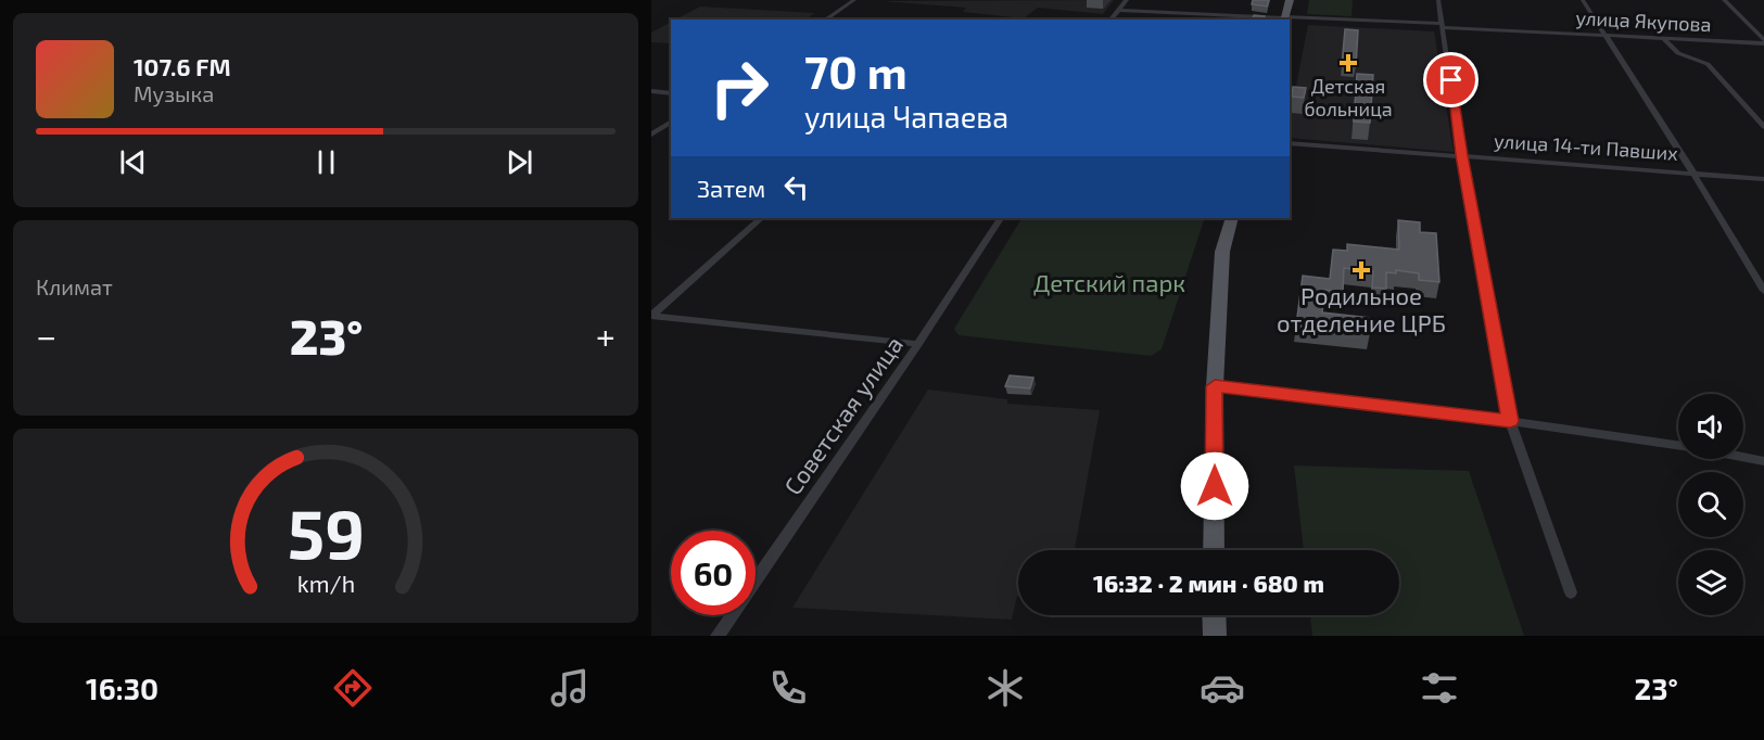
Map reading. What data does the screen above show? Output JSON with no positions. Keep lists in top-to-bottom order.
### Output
{
  "streets": {
    "street": ["улица Якупова", "улица 14-ти Павших", "Советская улица"]
  },
  "parks": ["Детский парк"],
  "places": {
    "health": ["Детская больница", "Родильное отделение ЦРБ"]
  },
  "page": {
    "turn": ["70 m", "улица Чапаева"],
    "song": ["107.6 FM", "Музыка"],
    "then": "Затем",
    "tile": "Климат",
    "heat": ["−", "23°", "+"],
    "limit": "60",
    "trip": "16:32 · 2 мин · 680 m",
    "tabs": ["16:30", "23°"],
    "gauge": ["59", "km/h"]
  }
}
